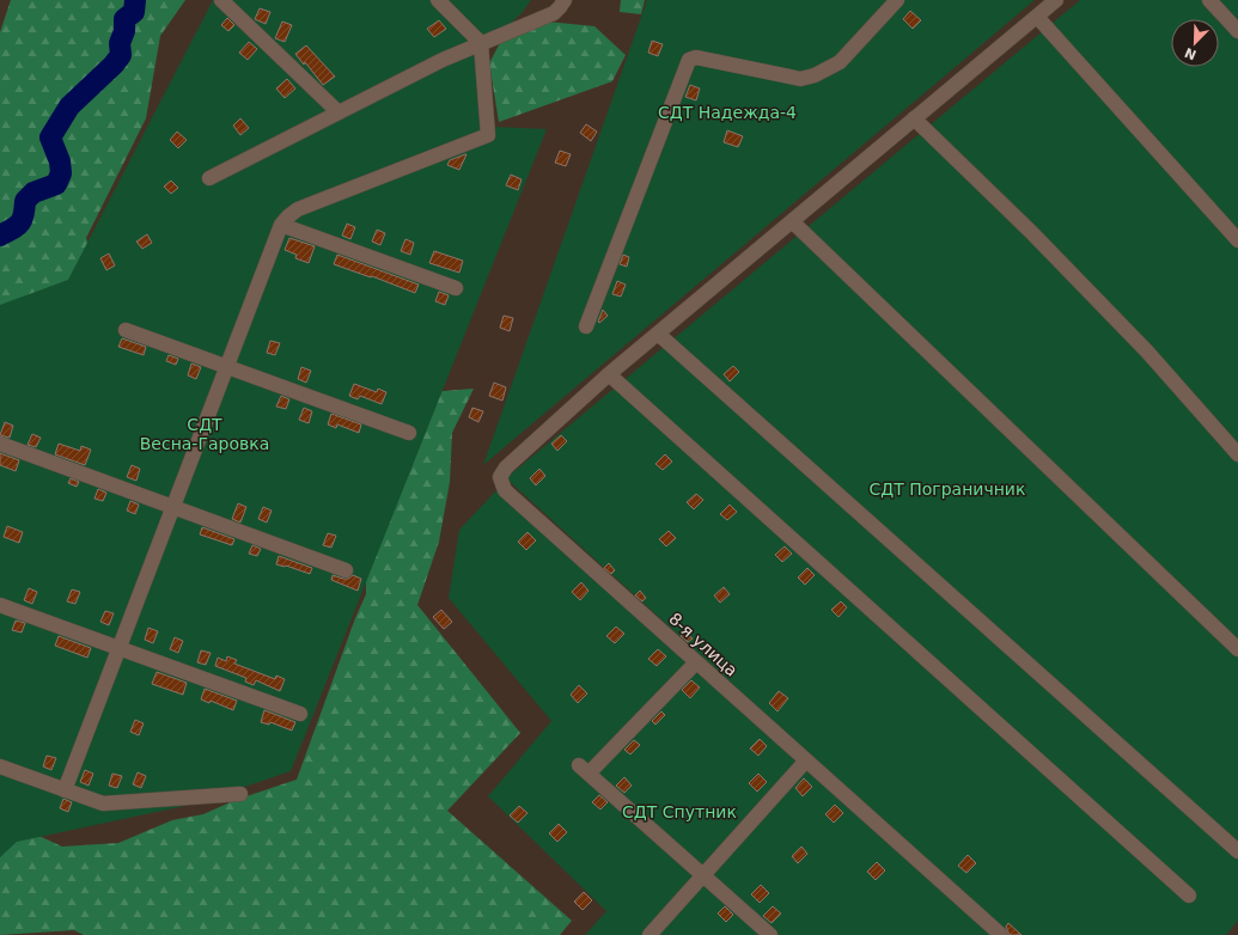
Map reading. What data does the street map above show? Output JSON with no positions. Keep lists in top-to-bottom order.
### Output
{
  "streets": {
    "street": ["8-я улица"]
  },
  "parks": [
    "СДТ Надежда-4",
    "СДТ Весна-Гаровка",
    "СДТ Пограничник",
    "СДТ Спутник"
  ],
  "north": "bottom left"
}
